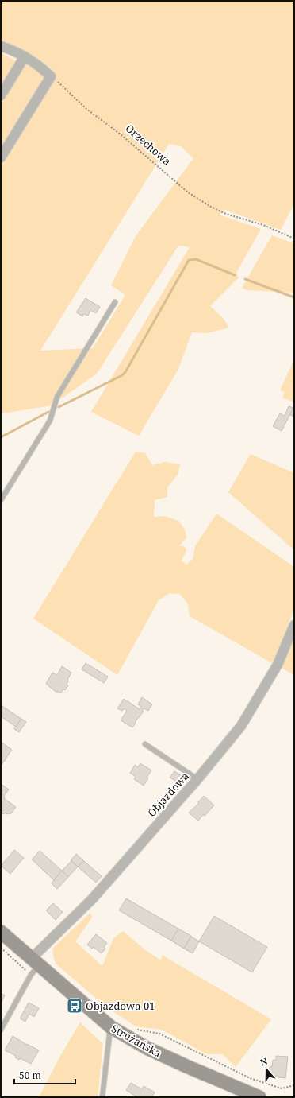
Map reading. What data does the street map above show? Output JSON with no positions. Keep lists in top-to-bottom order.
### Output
{
  "streets": {
    "main road": ["Strużańska"],
    "street": ["Objazdowa"],
    "path": ["Orzechowa"]
  },
  "crossings": [
    ["Objazdowa", "Strużańska"]
  ],
  "places": {
    "bus stop": ["Objazdowa 01"]
  },
  "scale_bar": "50 m",
  "north": "top"
}
